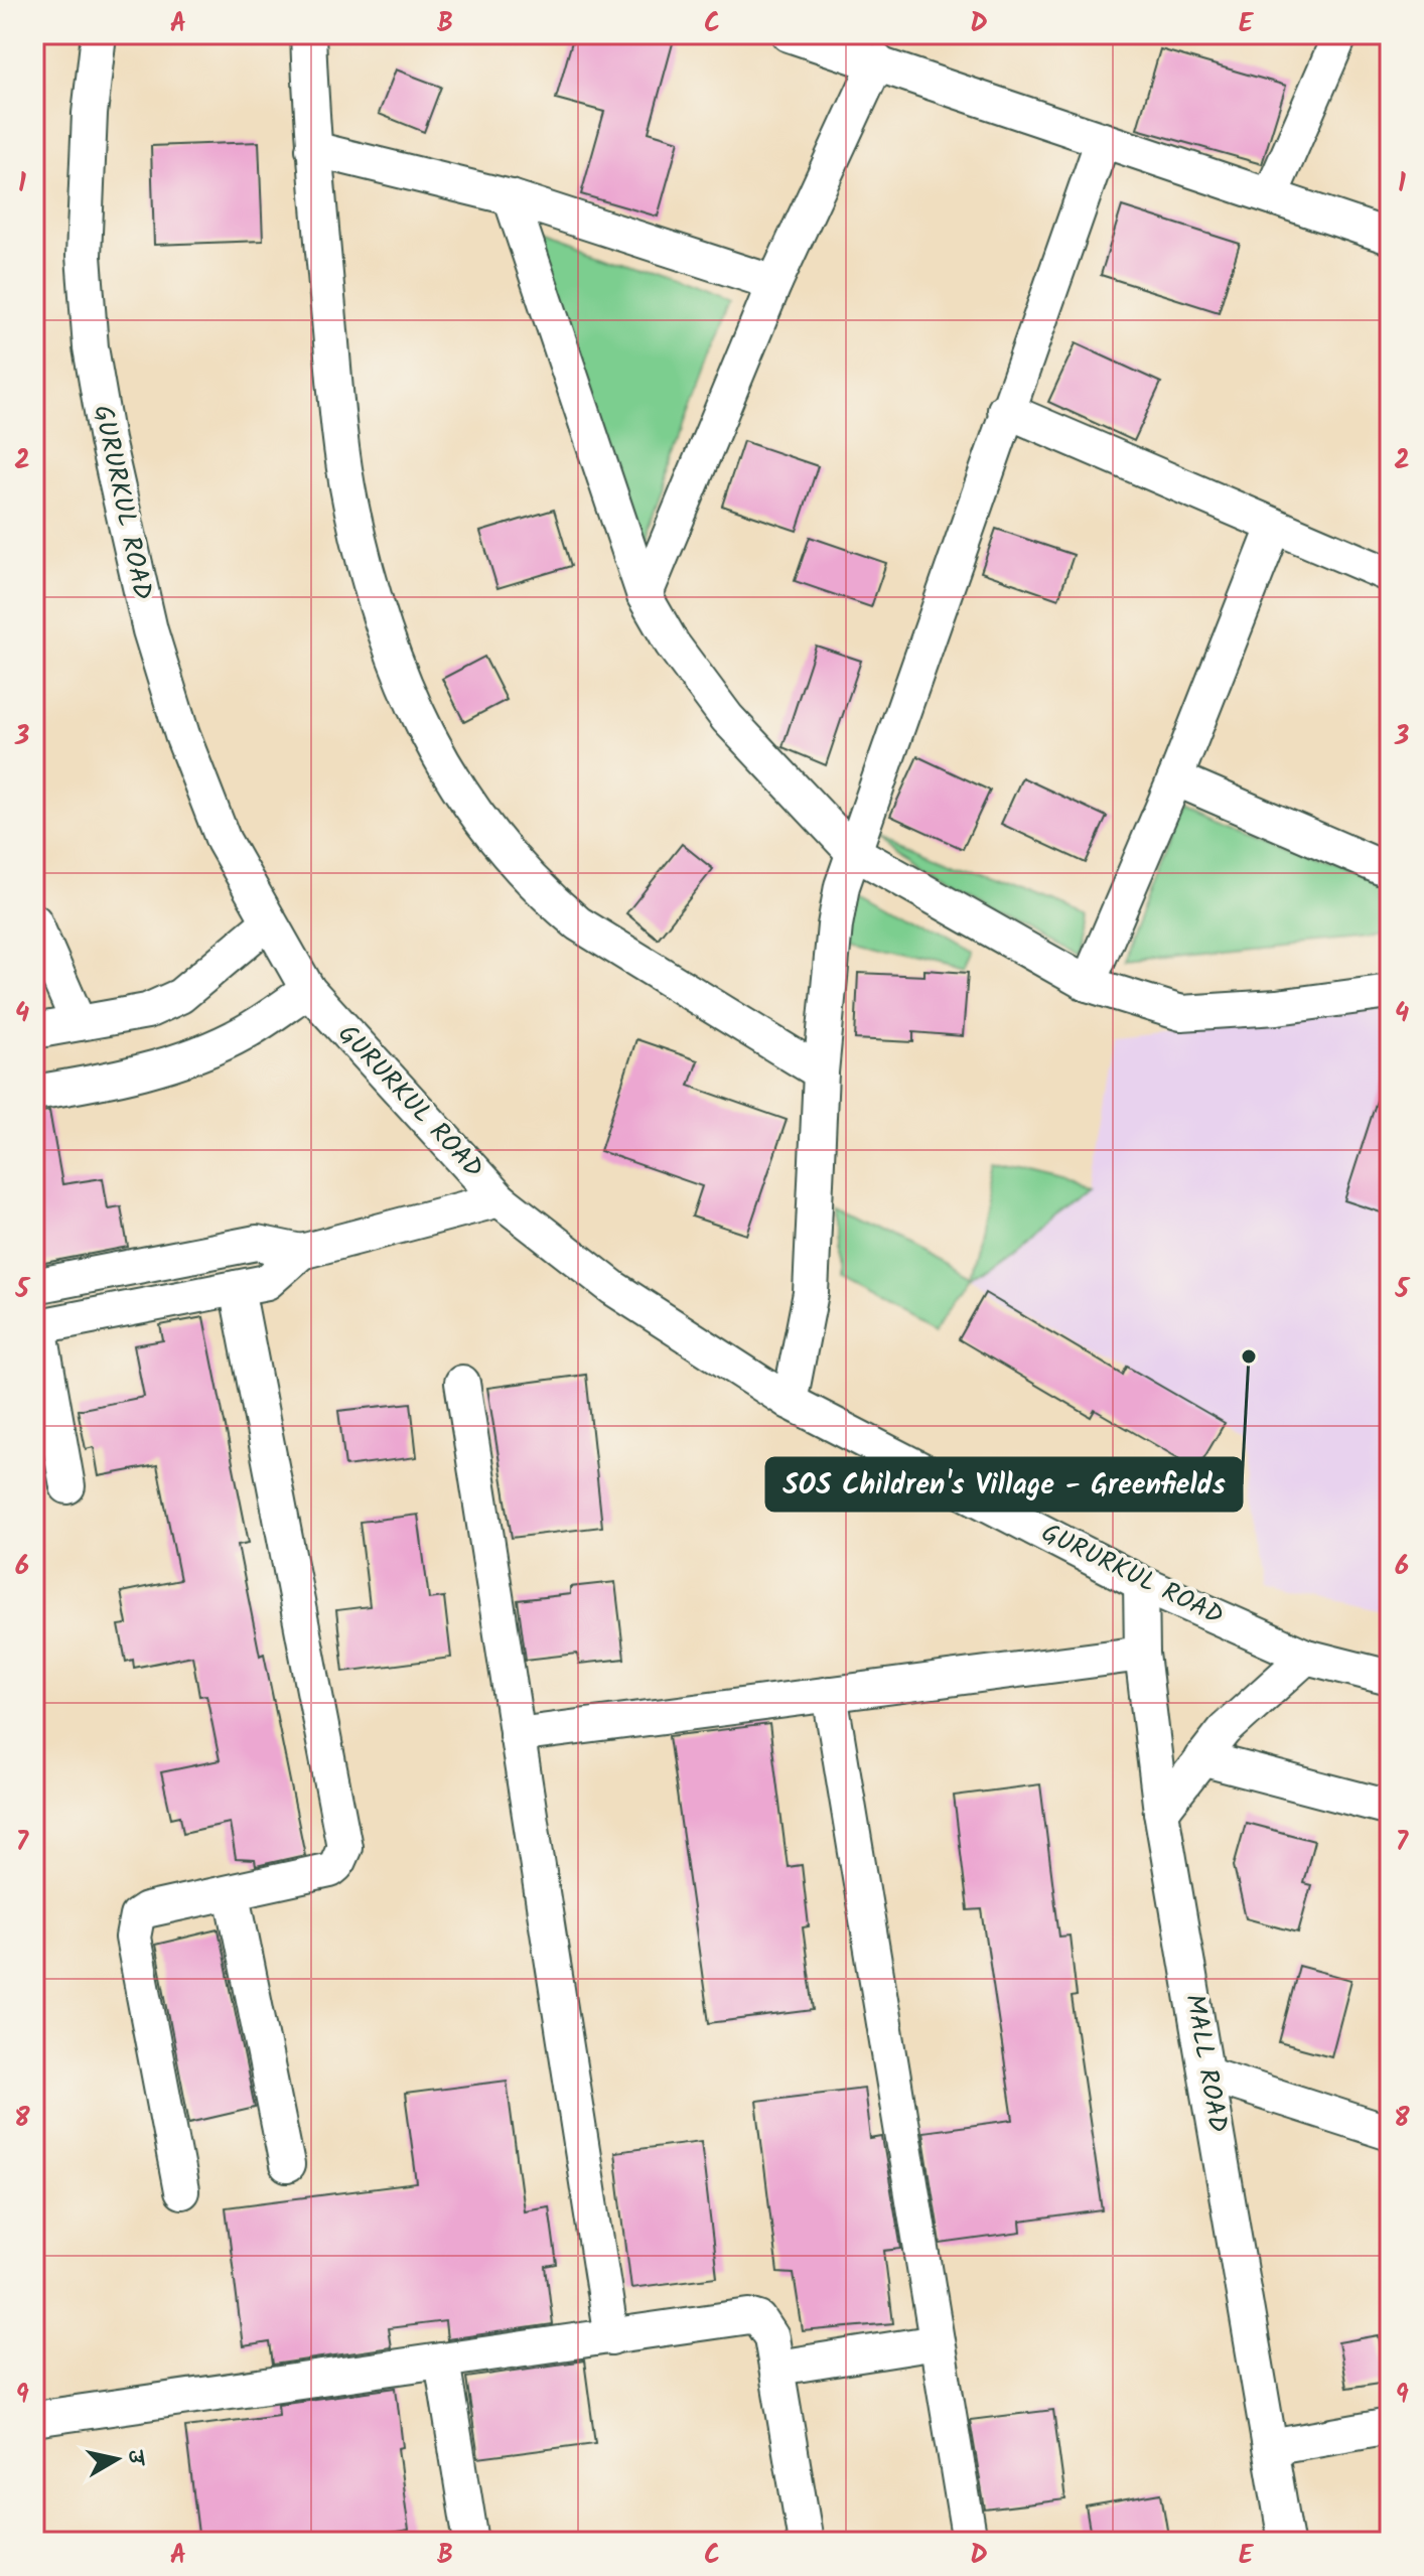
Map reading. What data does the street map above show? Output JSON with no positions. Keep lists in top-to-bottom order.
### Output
{
  "streets": {
    "street": ["GURURKUL ROAD", "MALL ROAD"]
  },
  "crossings": [
    ["GURURKUL ROAD", "MALL ROAD"]
  ],
  "places": ["SOS Children's Village - Greenfields"],
  "north": "right",
  "grid": {
    "columns": [
      "A",
      "B",
      "C",
      "D",
      "E"
    ],
    "rows": [
      "1",
      "2",
      "3",
      "4",
      "5",
      "6",
      "7",
      "8",
      "9"
    ]
  }
}
